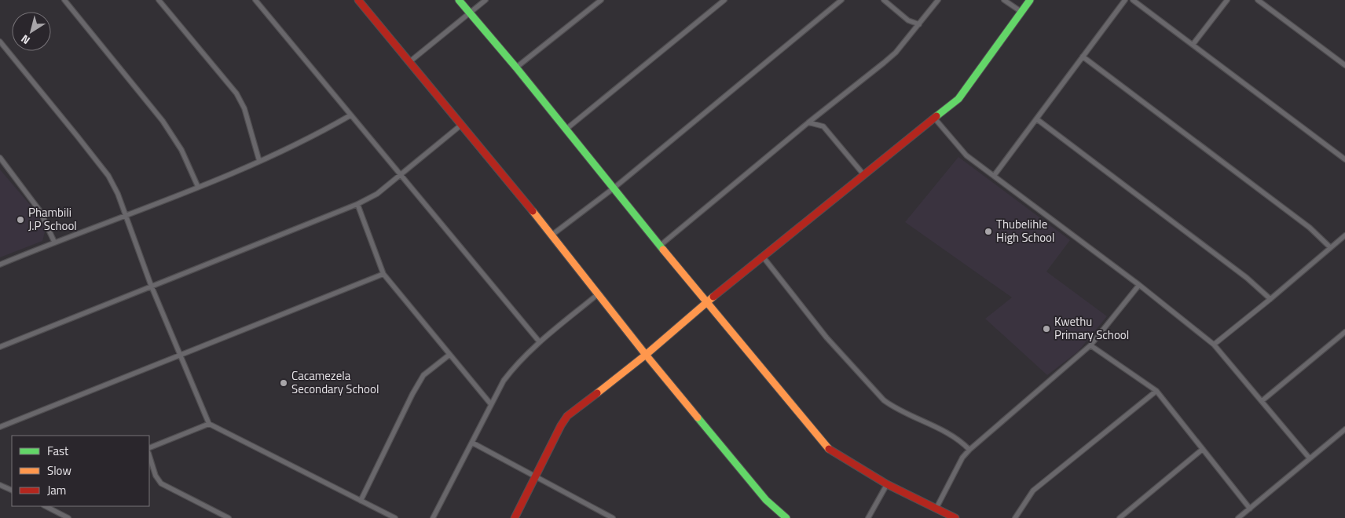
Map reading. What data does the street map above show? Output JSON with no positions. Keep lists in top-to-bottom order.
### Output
{
  "places": [
    "Phambili J.P School",
    "Thubelihle High School",
    "Kwethu Primary School",
    "Cacamezela Secondary School"
  ],
  "legend": ["Fast", "Slow", "Jam"],
  "north": "bottom left"
}
